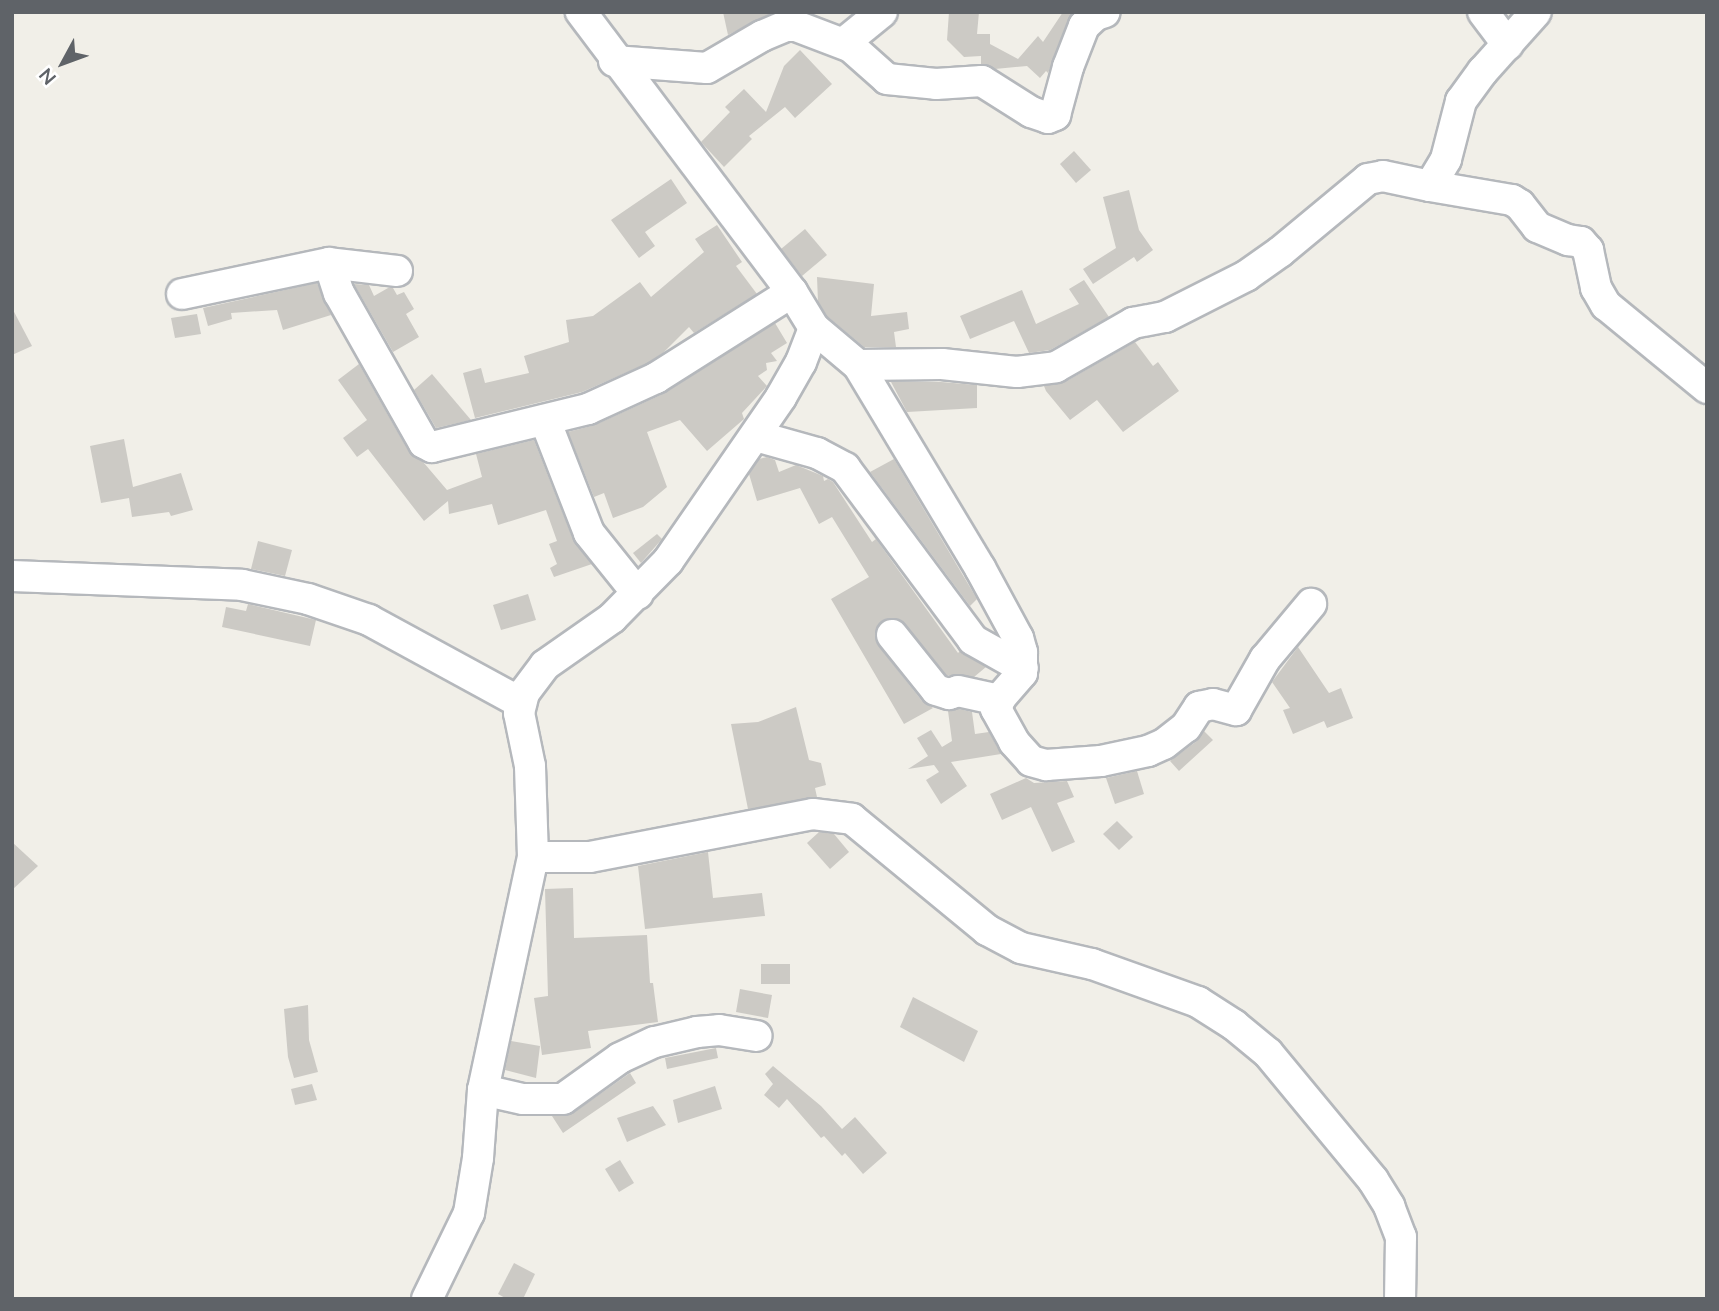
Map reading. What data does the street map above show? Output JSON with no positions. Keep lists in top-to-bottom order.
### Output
{
  "north": "bottom left"
}
